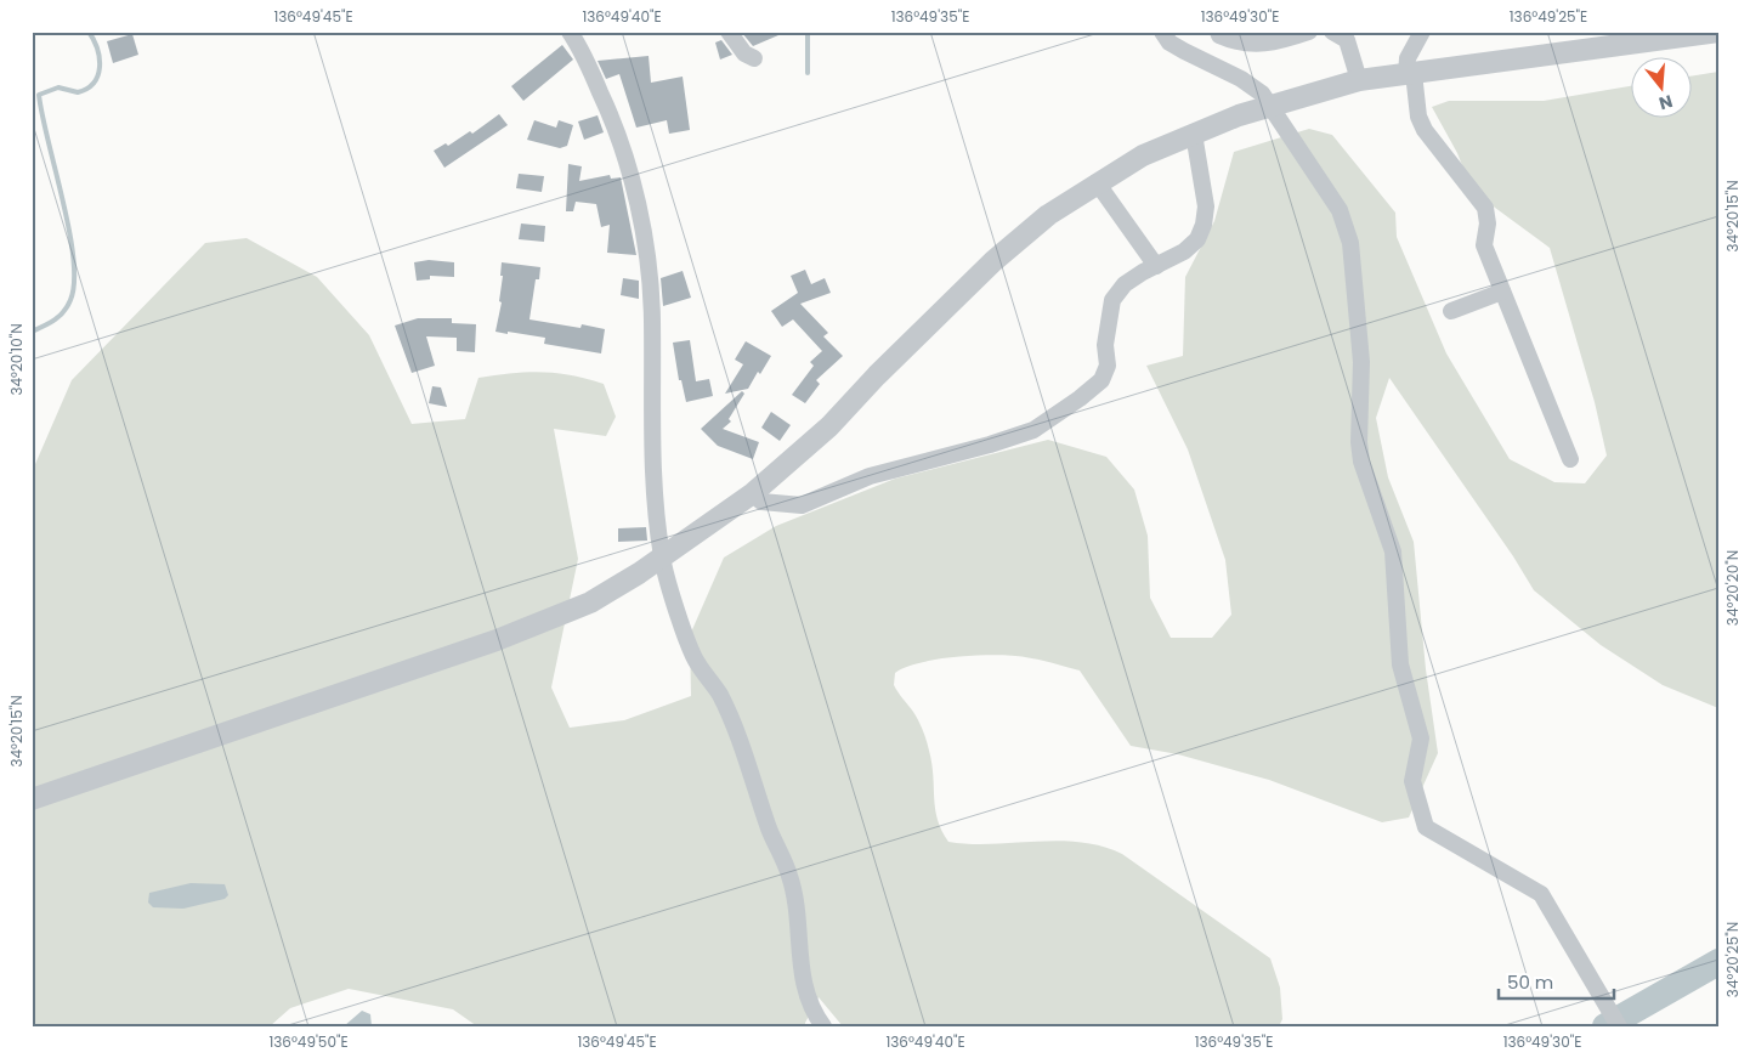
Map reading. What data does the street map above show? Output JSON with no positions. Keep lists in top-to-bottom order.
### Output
{
  "scale_bar": "50 m",
  "north": "bottom",
  "coordinates": [
    "136°49'45\"E",
    "136°49'40\"E",
    "136°49'35\"E",
    "136°49'30\"E",
    "136°49'25\"E",
    "34°20'15\"N",
    "34°20'10\"N",
    "34°20'20\"N",
    "34°20'25\"N",
    "136°49'50\"E"
  ]
}
